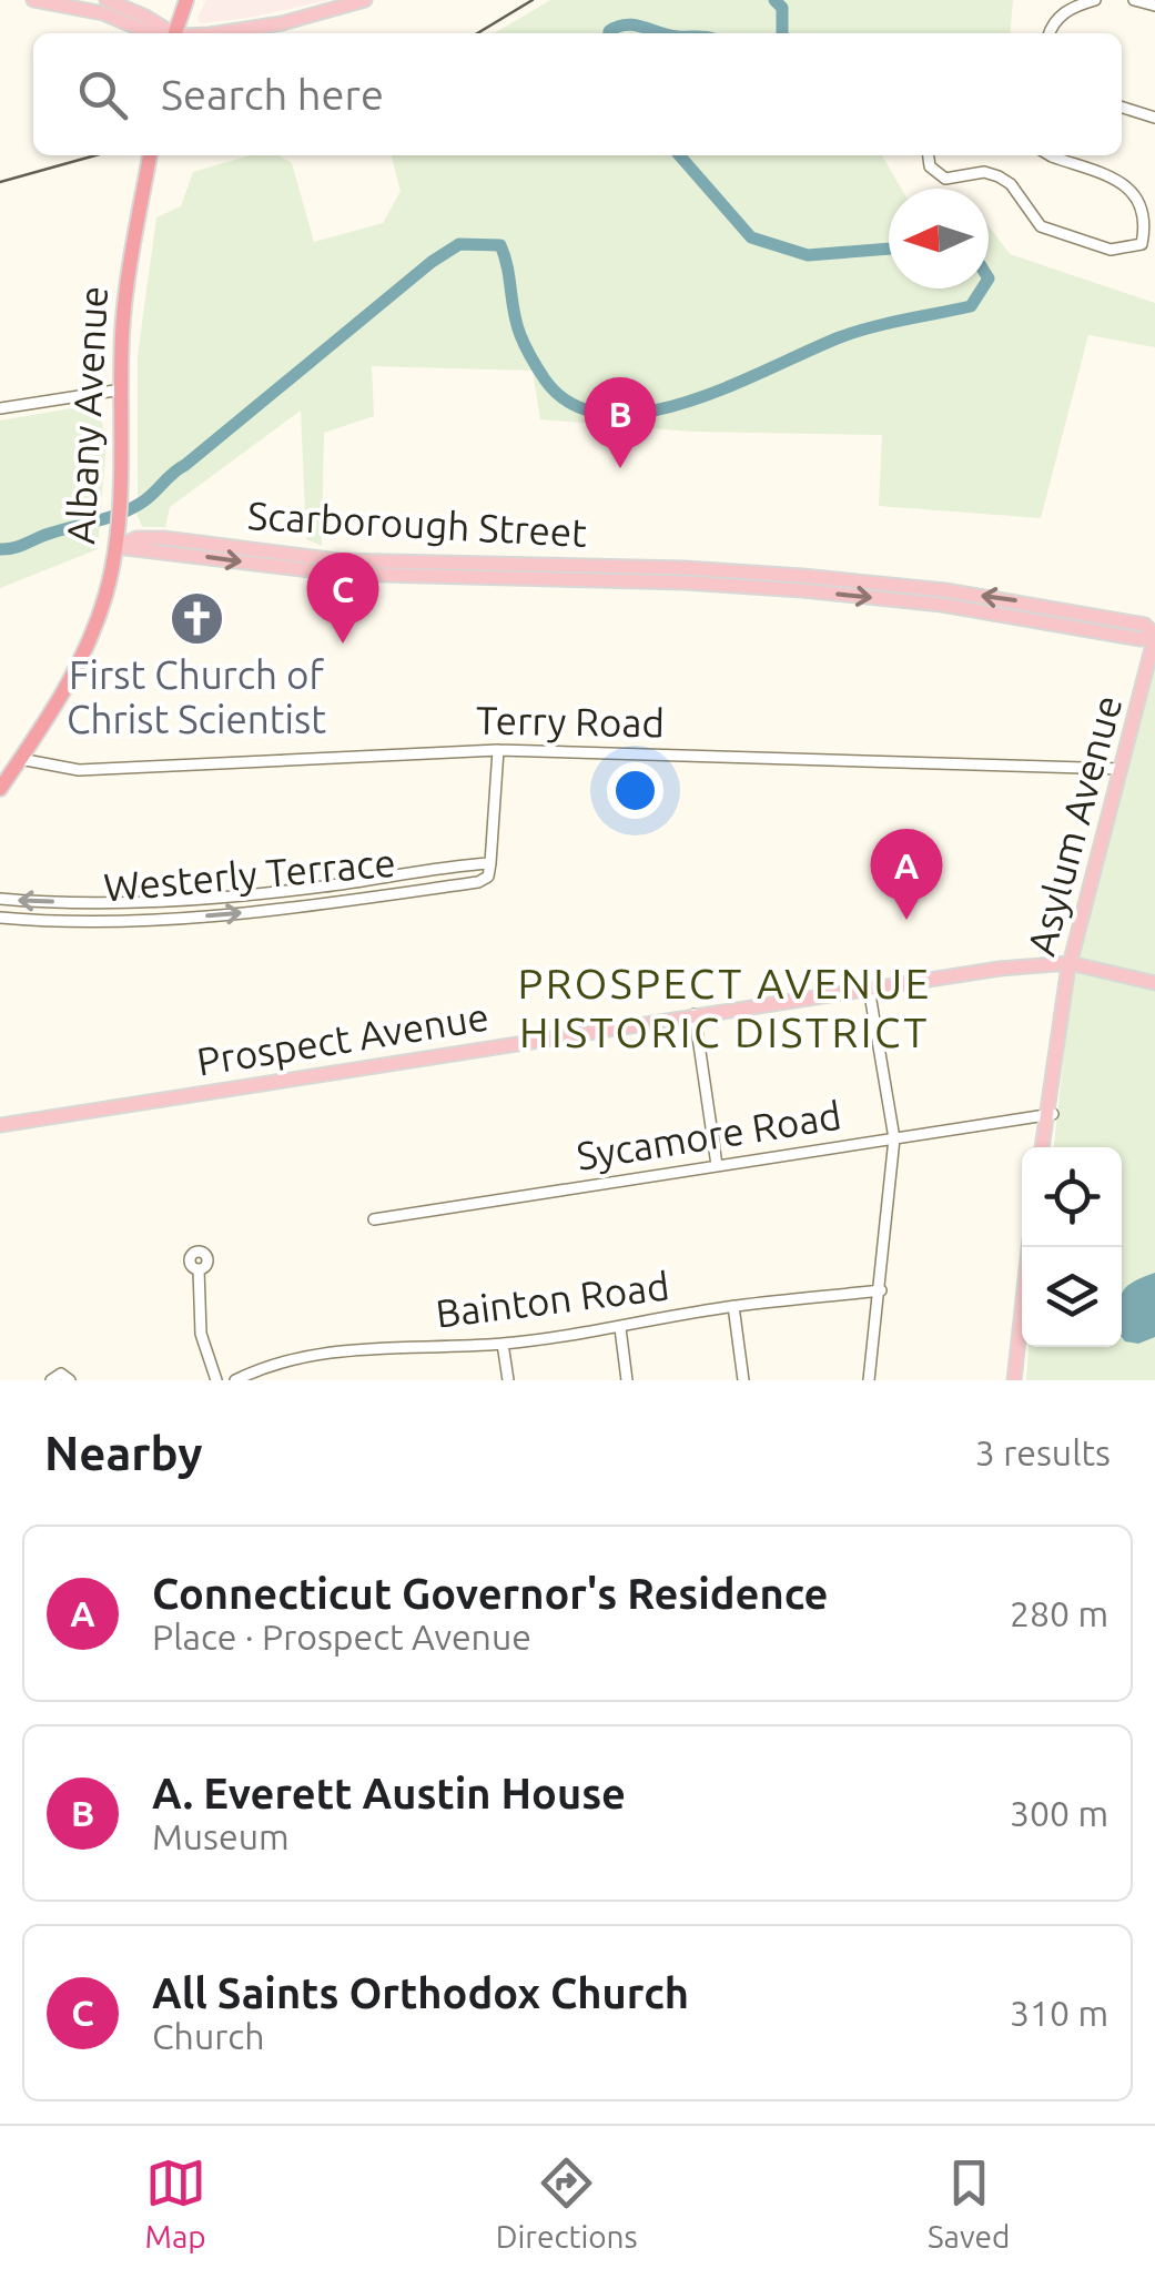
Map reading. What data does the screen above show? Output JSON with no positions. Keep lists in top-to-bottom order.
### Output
{
  "streets": {
    "highway": ["Albany Avenue"],
    "main road": ["Scarborough Street", "Asylum Avenue", "Prospect Avenue"],
    "street": [
      "Terry Road",
      "Westerly Terrace",
      "Sycamore Road",
      "Bainton Road"
    ]
  },
  "crossings": [
    ["Albany Avenue", "Scarborough Street"],
    ["Albany Avenue", "Terry Road"],
    ["Scarborough Street", "Asylum Avenue"],
    ["Terry Road", "Asylum Avenue"],
    ["Asylum Avenue", "Prospect Avenue"],
    ["Asylum Avenue", "Sycamore Road"]
  ],
  "districts": ["PROSPECT AVENUE HISTORIC DISTRICT"],
  "places": {
    "church": ["First Church of Christ Scientist"]
  },
  "north": "left",
  "page": {
    "search": "Search here",
    "pins": ["B", "C", "A"],
    "heading": ["Nearby", "3 results"],
    "list": [
      {
        "mark": "A",
        "name": "Connecticut Governor's Residence",
        "note": "Place · Prospect Avenue",
        "value": "280 m"
      },
      {
        "mark": "B",
        "name": "A. Everett Austin House",
        "note": "Museum",
        "value": "300 m"
      },
      {
        "mark": "C",
        "name": "All Saints Orthodox Church",
        "note": "Church",
        "value": "310 m"
      }
    ],
    "nav": ["Map", "Directions", "Saved"]
  }
}
